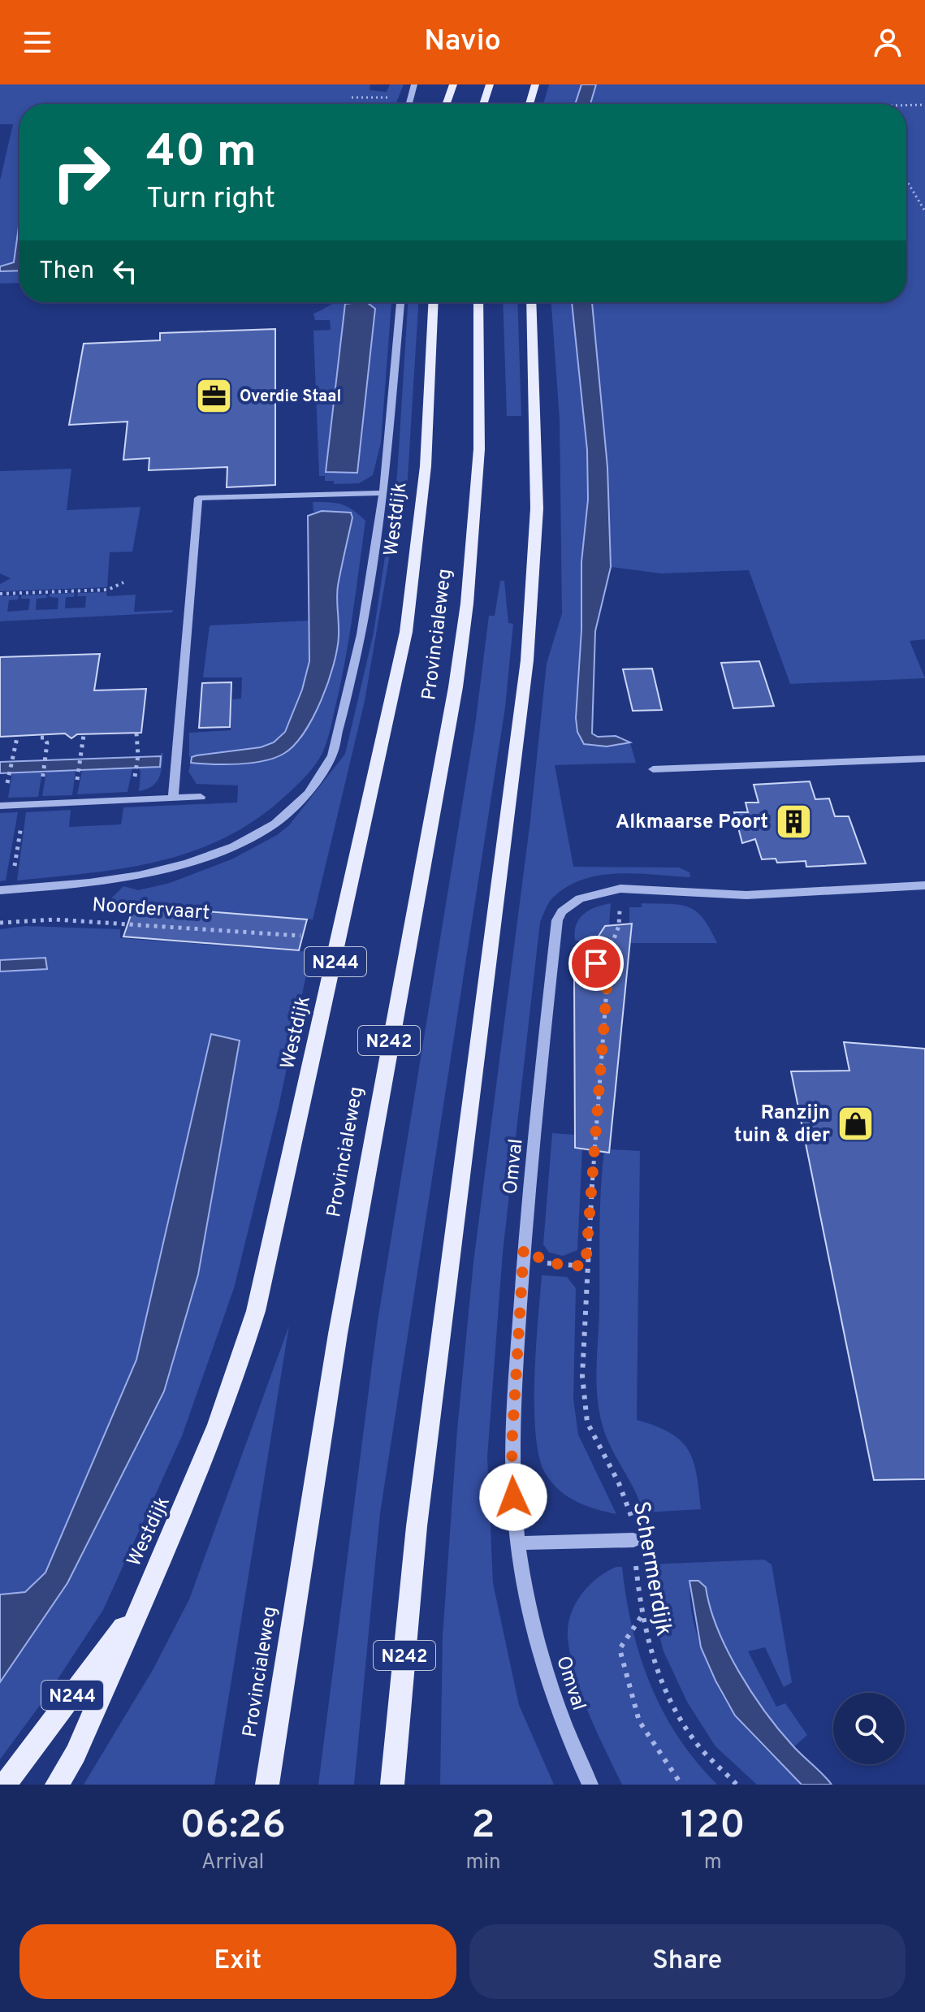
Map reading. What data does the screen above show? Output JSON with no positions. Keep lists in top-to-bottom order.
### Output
{
  "streets": {
    "main road": [
      "Westdijk",
      "Provincialeweg",
      "N244",
      "N242"
    ],
    "street": ["Omval"],
    "path": ["Noordervaart", "Schermerdijk"]
  },
  "places": {
    "office": ["Overdie Staal"],
    "building": ["Alkmaarse Poort"],
    "shop": ["Ranzijn tuin & dier"]
  },
  "page": {
    "header": "Navio",
    "turn": ["40 m", "Turn right"],
    "then": "Then",
    "eta": [
      "06:26",
      "Arrival",
      "2",
      "min",
      "120",
      "m"
    ],
    "buttons": ["Exit", "Share"]
  }
}
